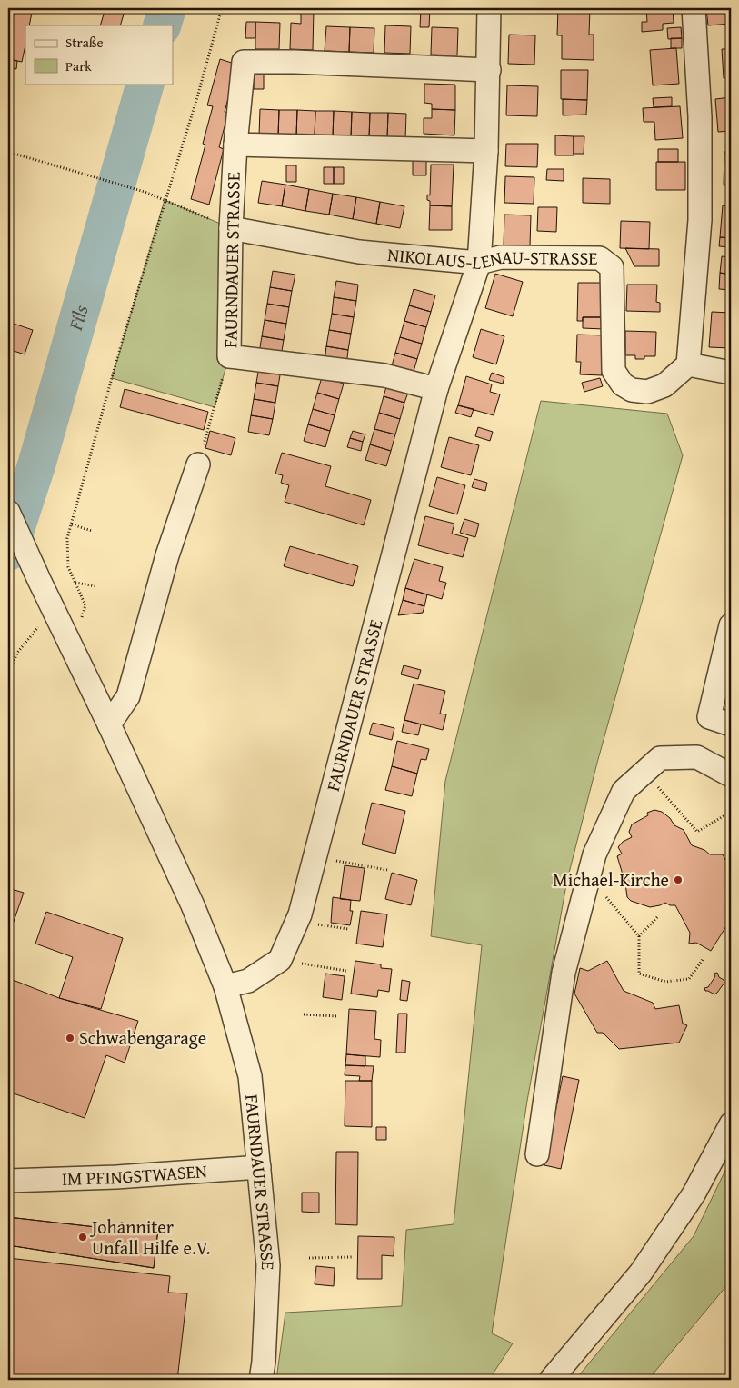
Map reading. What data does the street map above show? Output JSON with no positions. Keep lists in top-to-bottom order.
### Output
{
  "streets": {
    "street": ["NIKOLAUS-LENAU-STRASSE", "FAURNDAUER STRASSE", "IM PFINGSTWASEN"]
  },
  "crossings": [
    ["NIKOLAUS-LENAU-STRASSE", "FAURNDAUER STRASSE"],
    ["FAURNDAUER STRASSE", "IM PFINGSTWASEN"]
  ],
  "water": ["Fils"],
  "places": ["Michael-Kirche", "Schwabengarage", "Johanniter Unfall Hilfe e.V."],
  "legend": ["Straße", "Park"]
}
